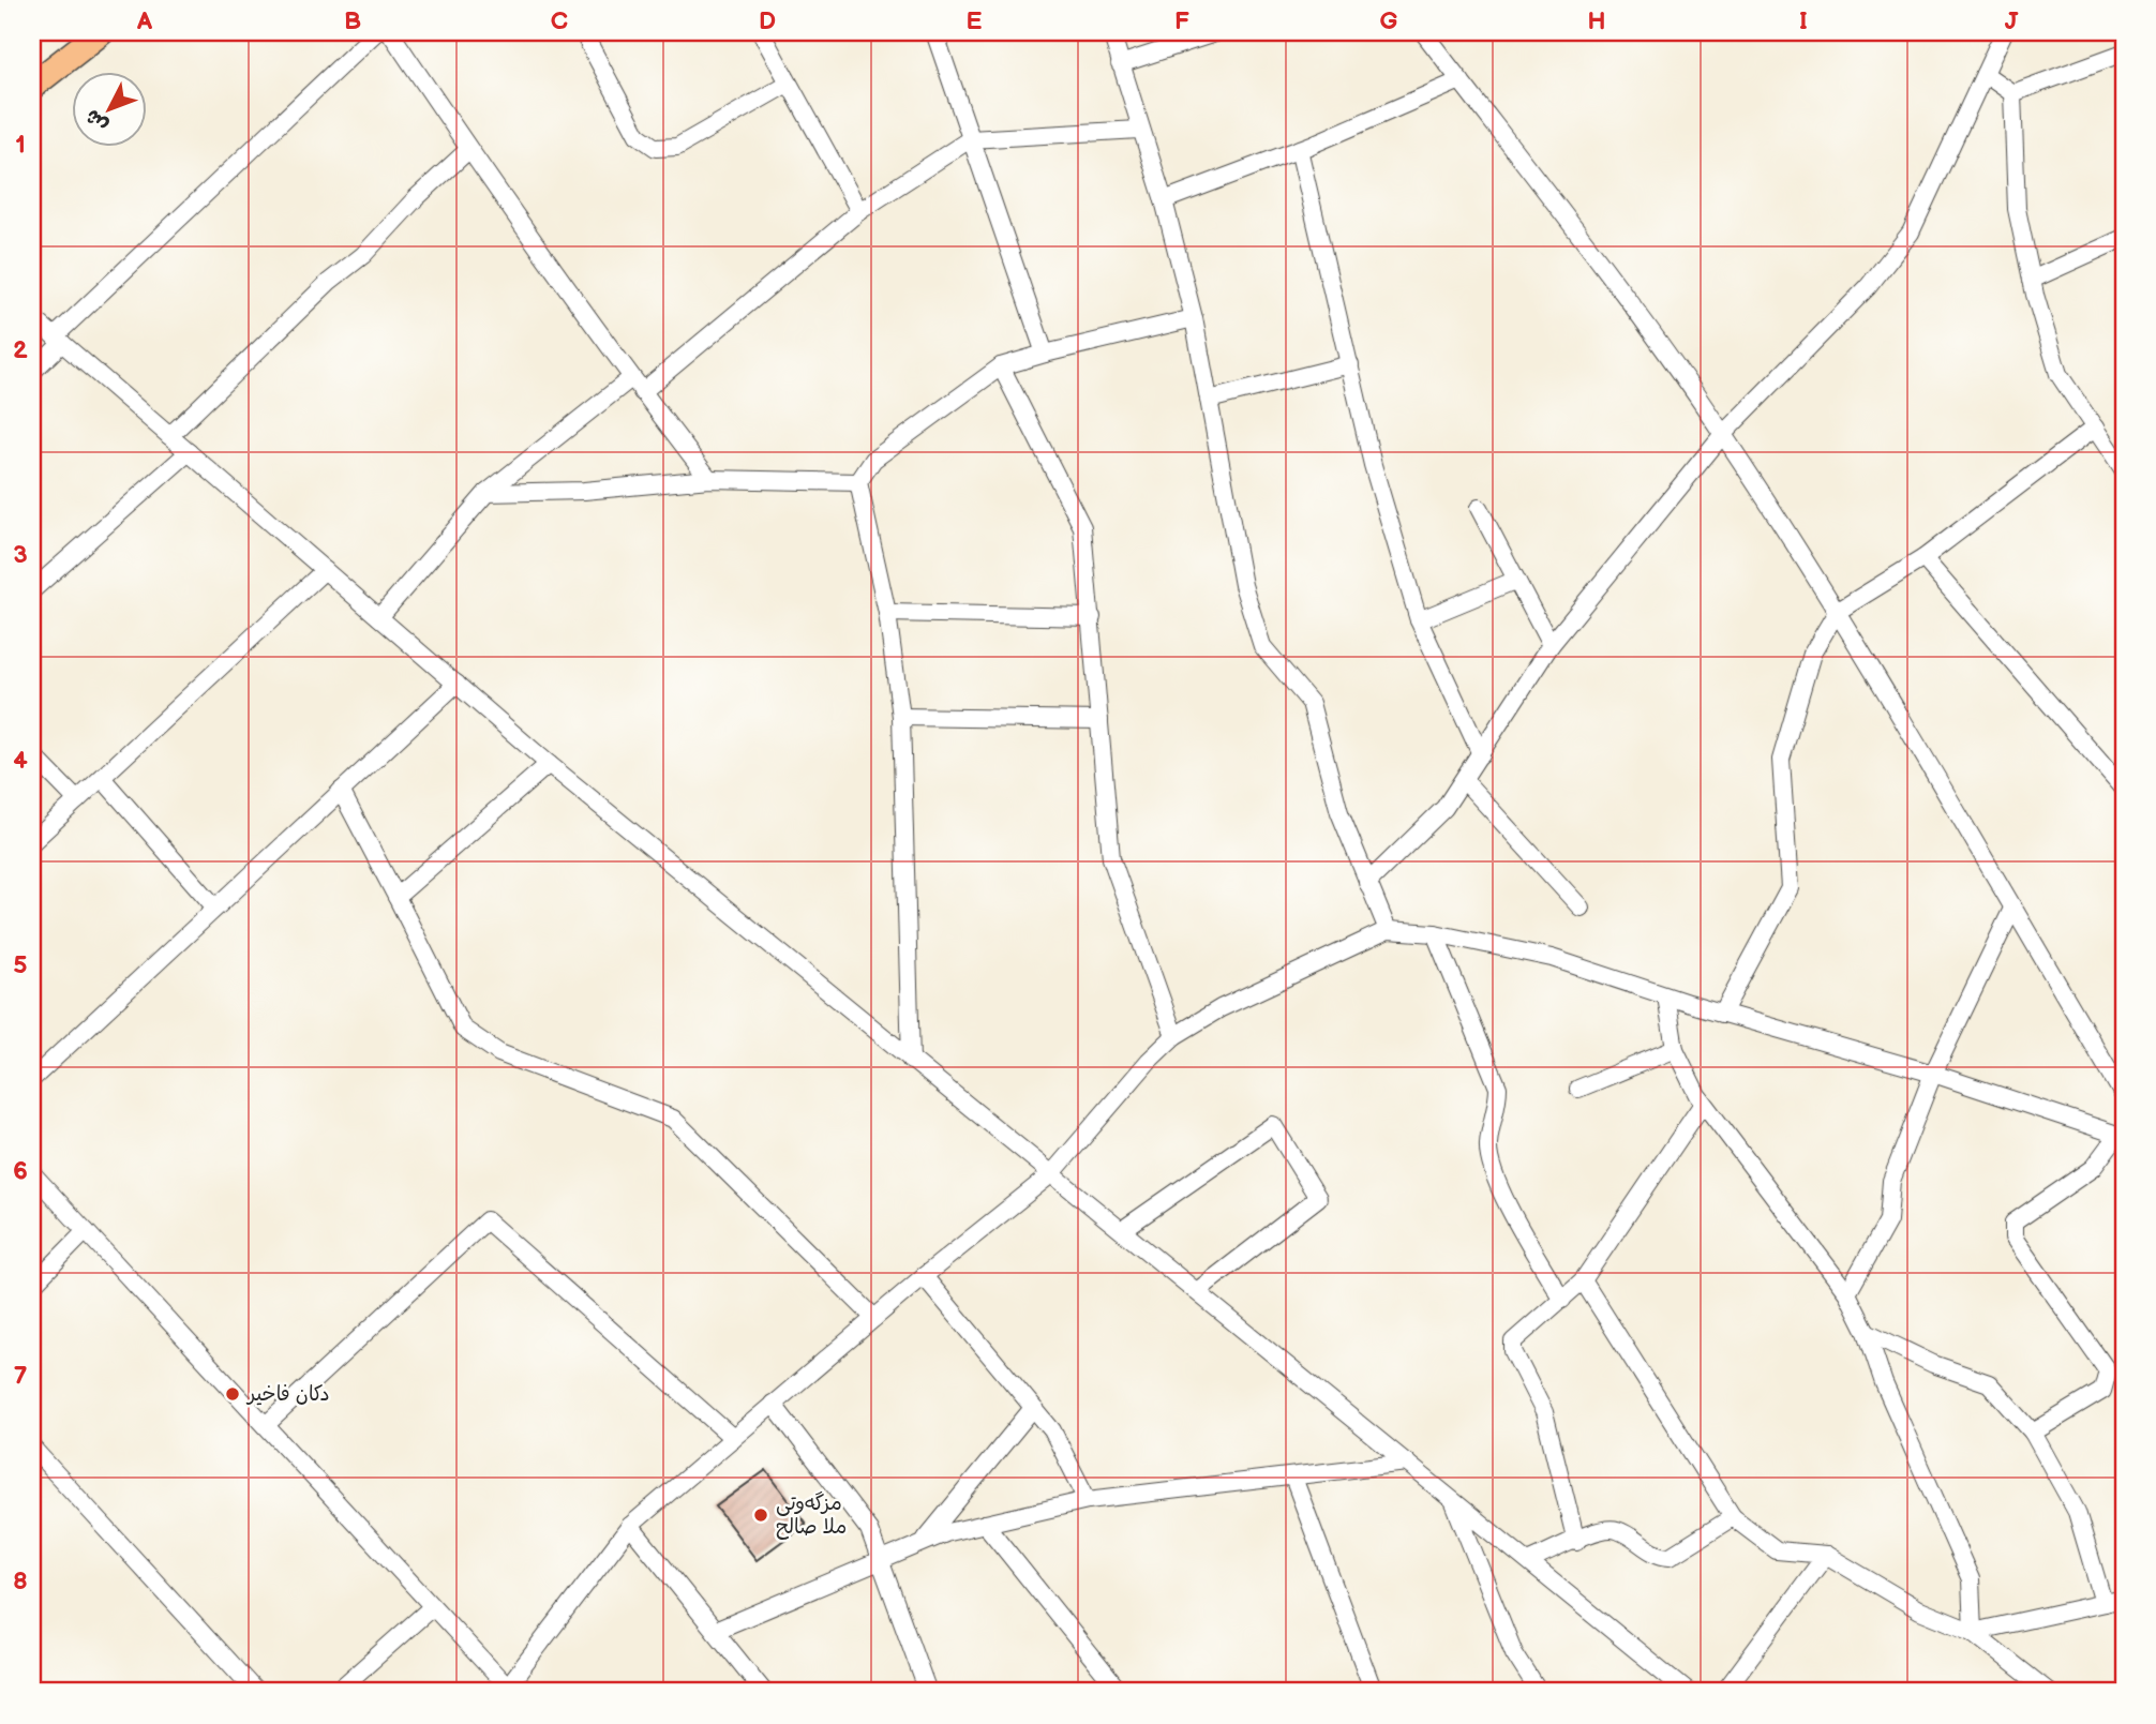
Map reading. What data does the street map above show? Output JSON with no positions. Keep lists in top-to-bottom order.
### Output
{
  "places": ["دكان فاخیر", "مزگه‌وتی ملا صالح"],
  "north": "bottom left",
  "grid": {
    "columns": [
      "A",
      "B",
      "C",
      "D",
      "E",
      "F",
      "G",
      "H",
      "I",
      "J"
    ],
    "rows": [
      "1",
      "2",
      "3",
      "4",
      "5",
      "6",
      "7",
      "8"
    ]
  }
}
